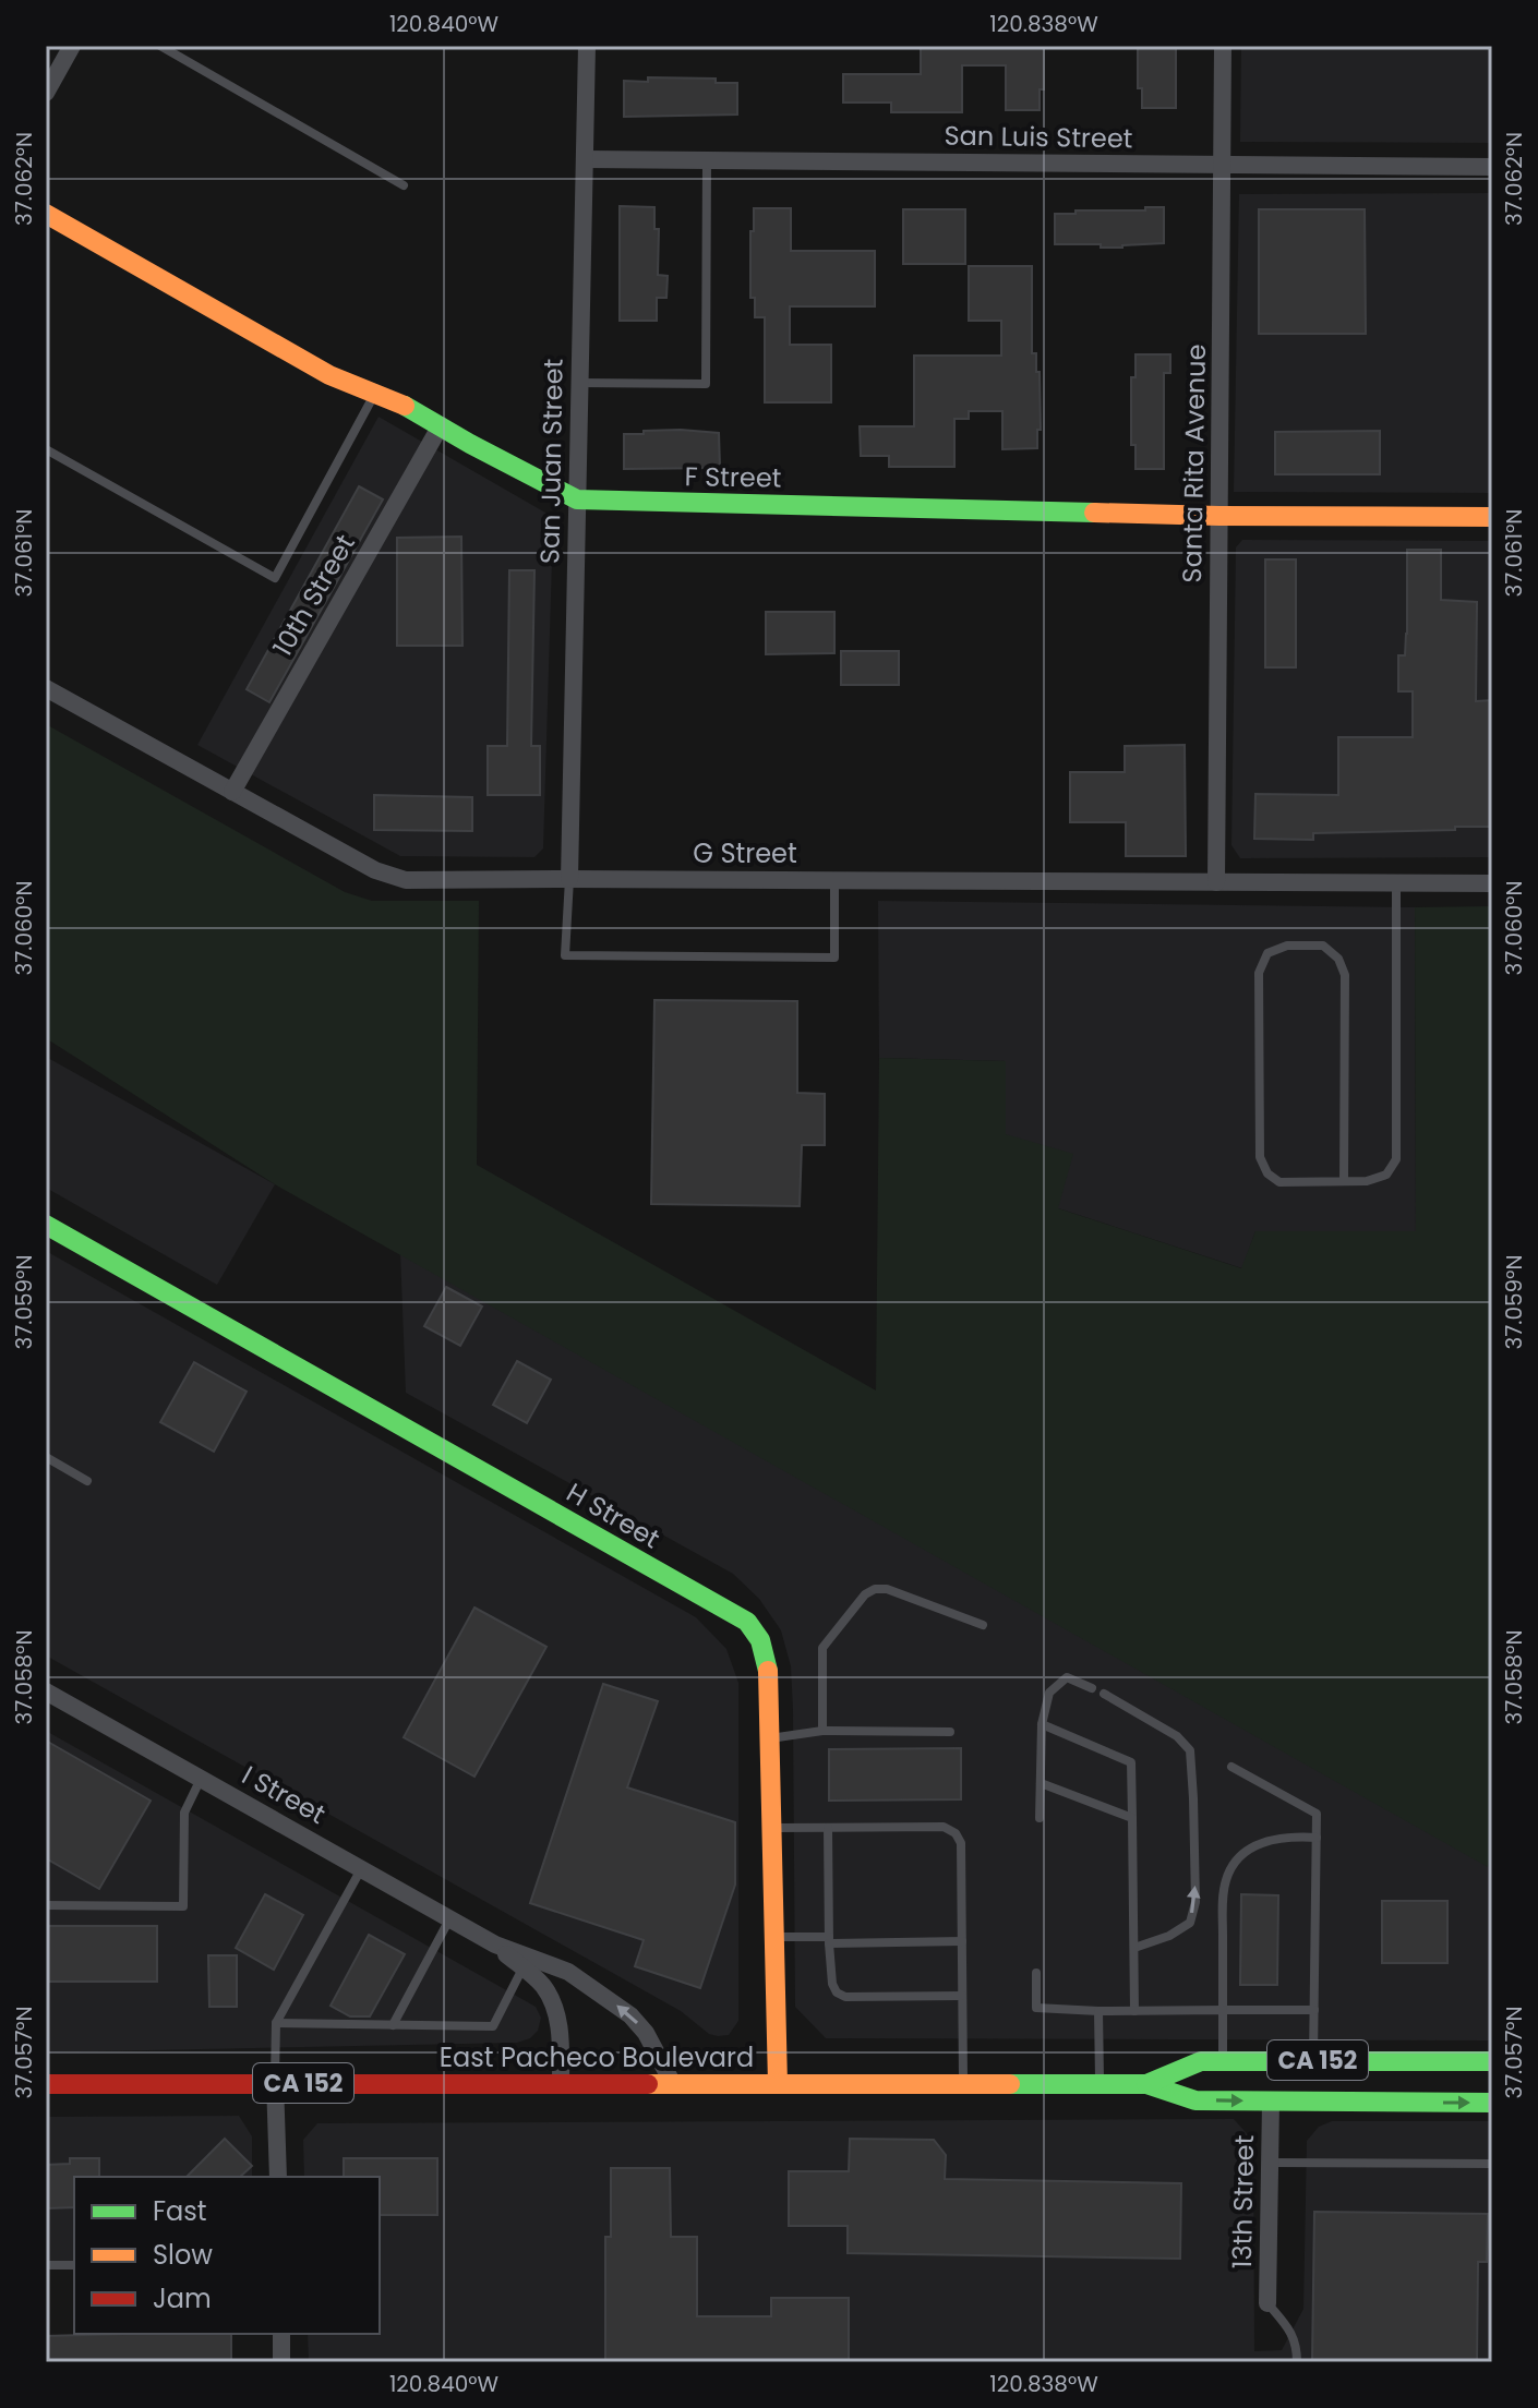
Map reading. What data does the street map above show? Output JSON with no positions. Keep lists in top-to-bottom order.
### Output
{
  "streets": {
    "main road": [
      "F Street",
      "H Street",
      "East Pacheco Boulevard",
      "CA 152"
    ],
    "street": [
      "San Luis Street",
      "San Juan Street",
      "Santa Rita Avenue",
      "10th Street",
      "G Street",
      "I Street",
      "13th Street"
    ]
  },
  "crossings": [
    ["San Luis Street", "San Juan Street"],
    ["San Luis Street", "Santa Rita Avenue"],
    ["San Juan Street", "F Street"],
    ["San Juan Street", "G Street"],
    ["Santa Rita Avenue", "F Street"],
    ["Santa Rita Avenue", "G Street"],
    ["F Street", "10th Street"],
    ["10th Street", "G Street"],
    ["H Street", "East Pacheco Boulevard"],
    ["I Street", "East Pacheco Boulevard"],
    ["East Pacheco Boulevard", "13th Street"]
  ],
  "legend": ["Fast", "Slow", "Jam"],
  "coordinates": [
    "120.840°W",
    "120.838°W",
    "37.062°N",
    "37.061°N",
    "37.060°N",
    "37.059°N",
    "37.058°N",
    "37.057°N"
  ]
}
